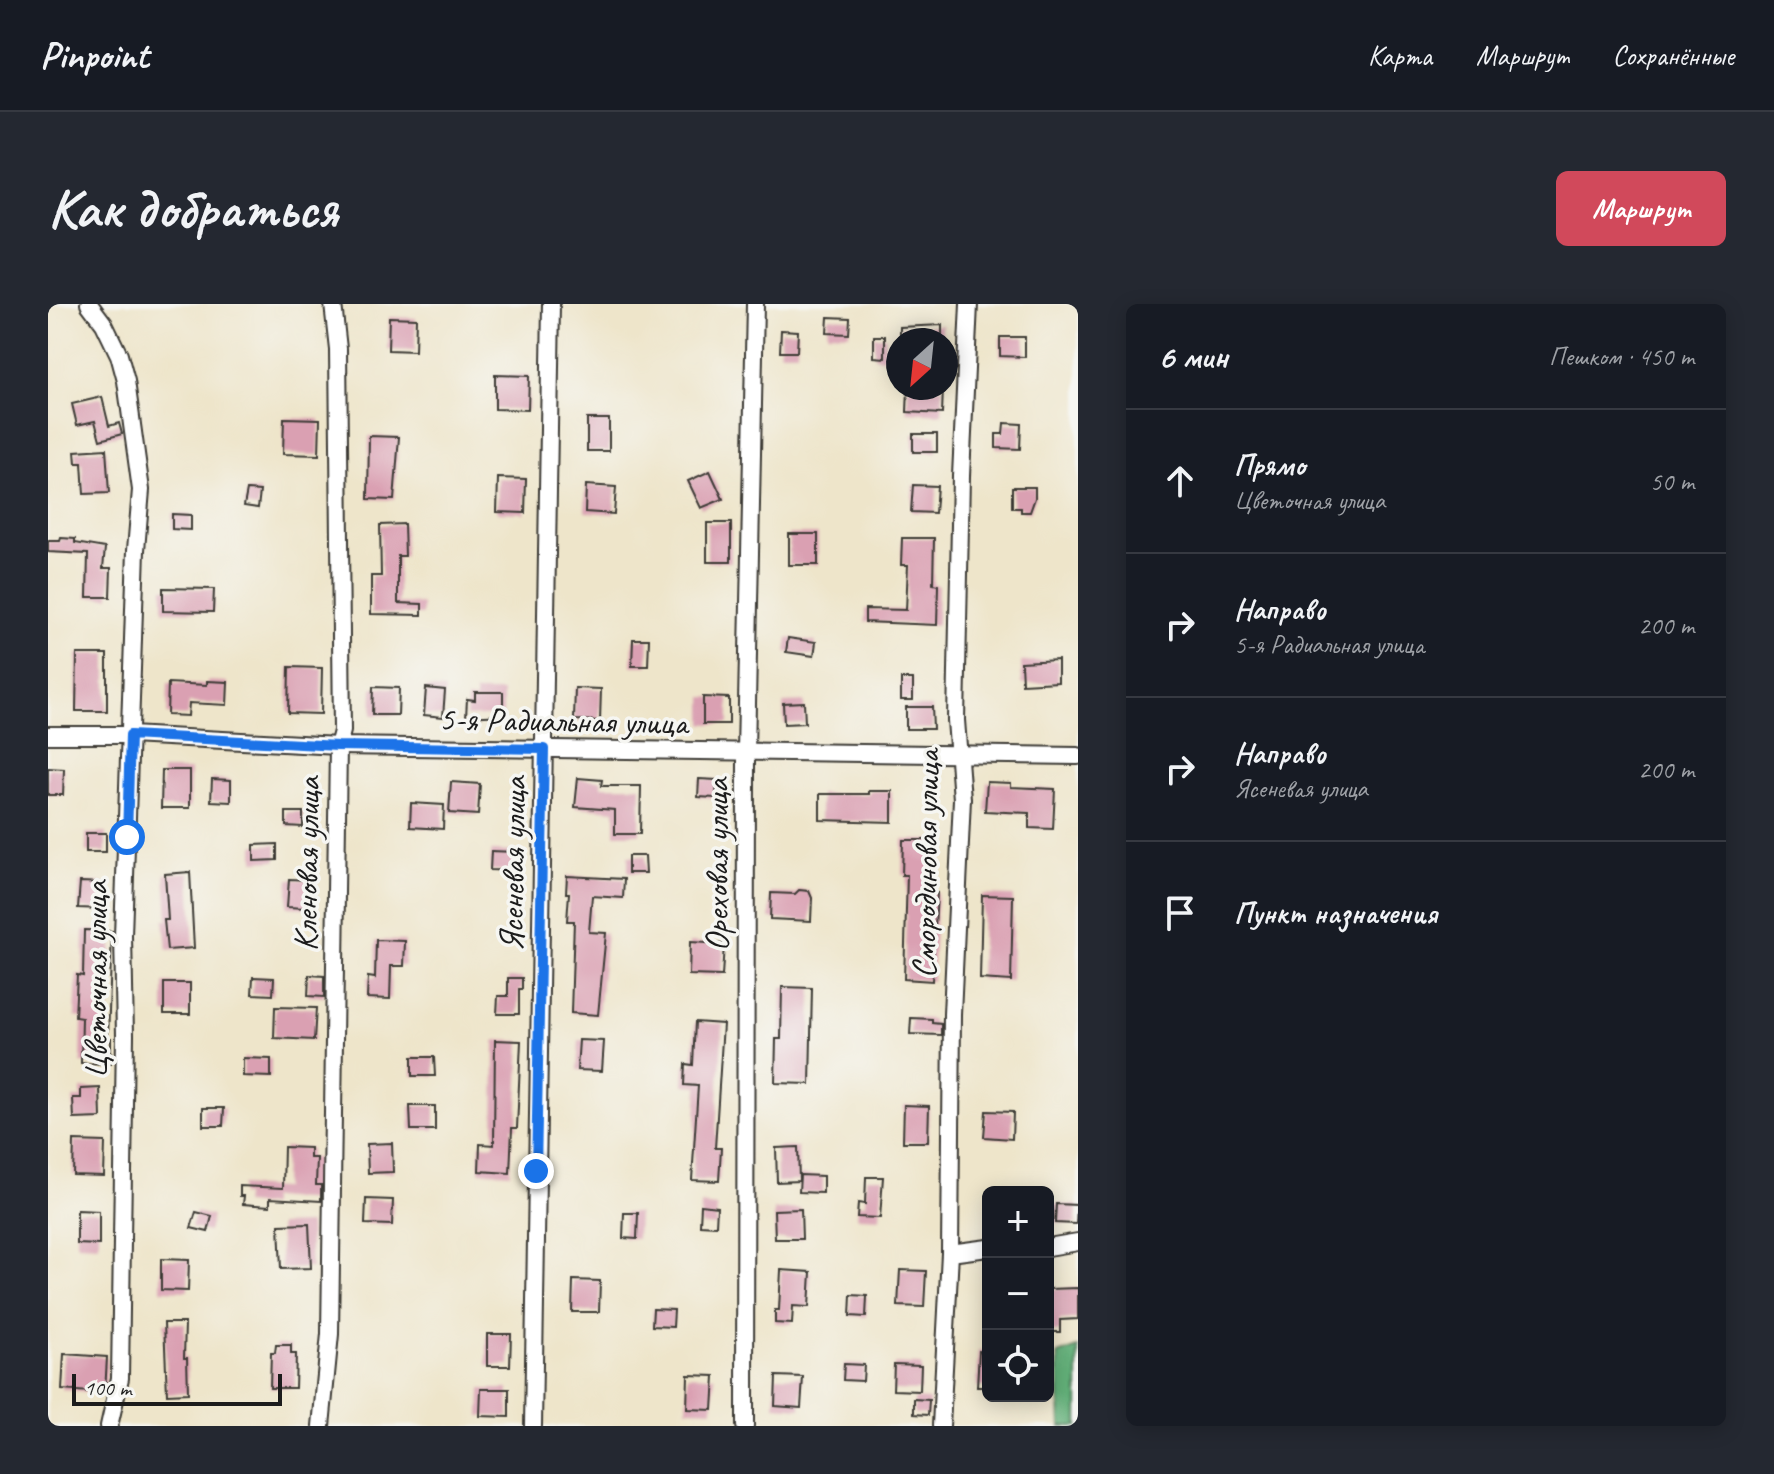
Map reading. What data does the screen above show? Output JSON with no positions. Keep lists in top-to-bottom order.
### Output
{
  "streets": {
    "street": [
      "5-я Радиальная улица",
      "Кленовая улица",
      "Ясеневая улица",
      "Смородиновая улица",
      "Ореховая улица",
      "Цветочная улица"
    ]
  },
  "crossings": [
    ["5-я Радиальная улица", "Кленовая улица"],
    ["5-я Радиальная улица", "Ясеневая улица"],
    ["5-я Радиальная улица", "Смородиновая улица"],
    ["5-я Радиальная улица", "Ореховая улица"],
    ["5-я Радиальная улица", "Цветочная улица"]
  ],
  "scale_bar": "100 m",
  "north": "bottom left",
  "page": {
    "header": "Pinpoint",
    "nav": ["Карта", "Маршрут", "Сохранённые"],
    "buttons": "Маршрут",
    "title": "Как добраться",
    "heading": ["6 мин", "Пешком · 450 m"],
    "list": [
      ["Прямо", "Цветочная улица", "50 m"],
      ["Направо", "5-я Радиальная улица", "200 m"],
      ["Направо", "Ясеневая улица", "200 m"],
      "Пункт назначения"
    ],
    "map_buttons": ["+", "−"],
    "scale": "100 m"
  }
}
